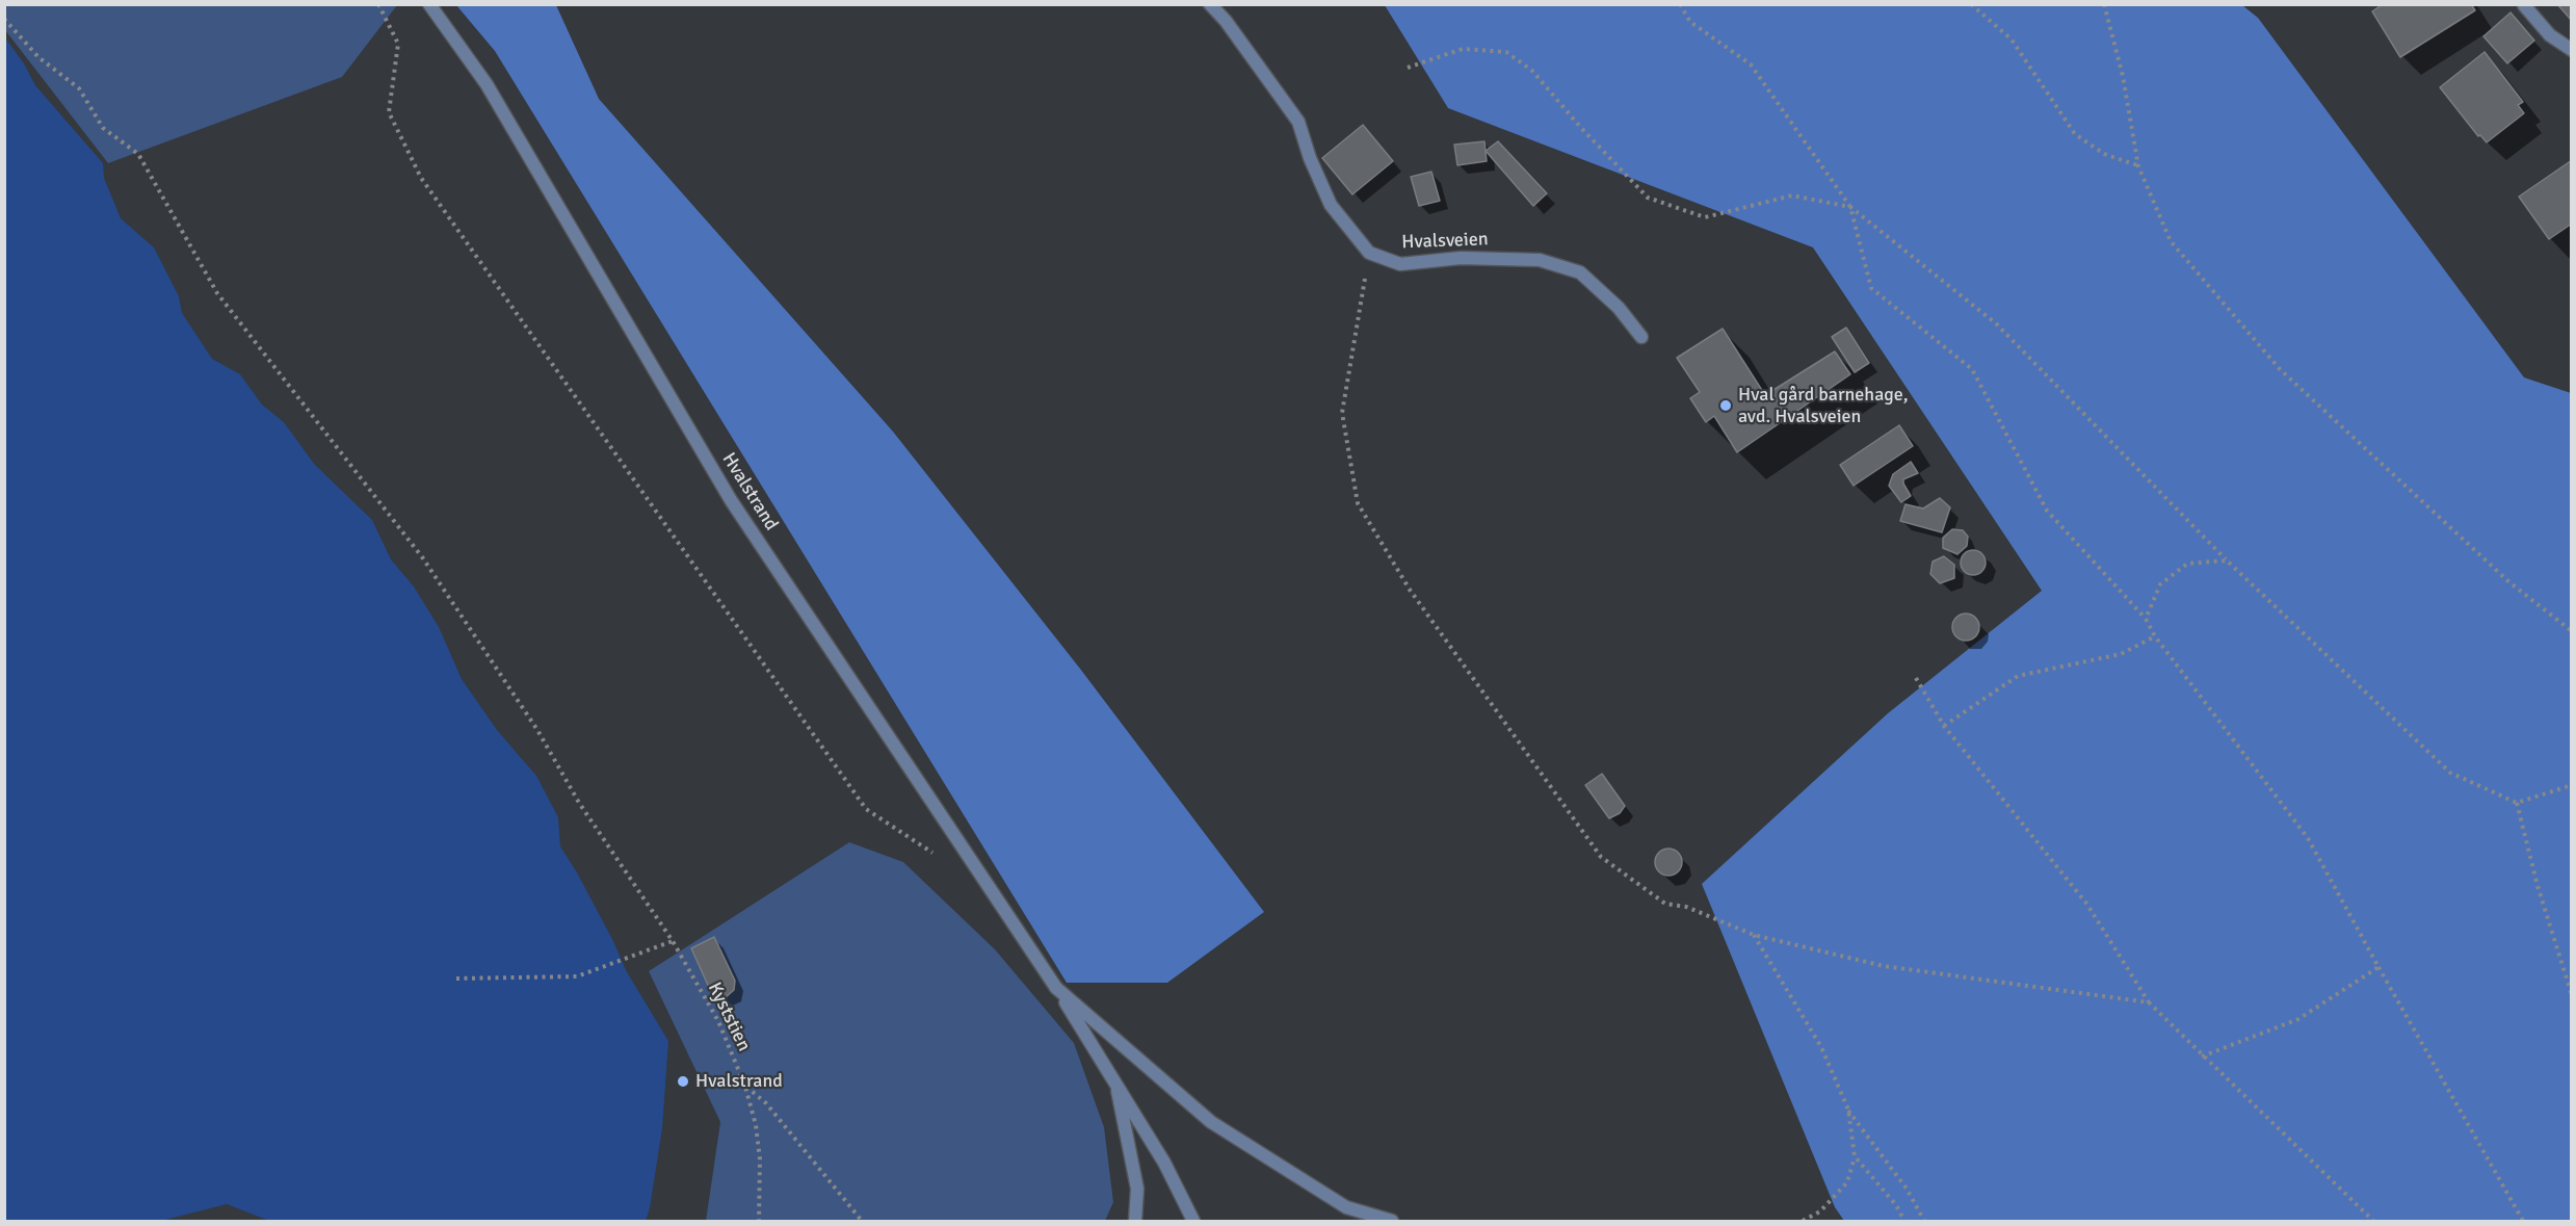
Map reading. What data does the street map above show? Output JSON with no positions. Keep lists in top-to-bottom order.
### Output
{
  "streets": {
    "street": ["Hvalsveien", "Hvalstrand"],
    "path": ["Kyststien"]
  },
  "places": ["Hval gård barnehage, avd. Hvalsveien", "Hvalstrand"]
}
